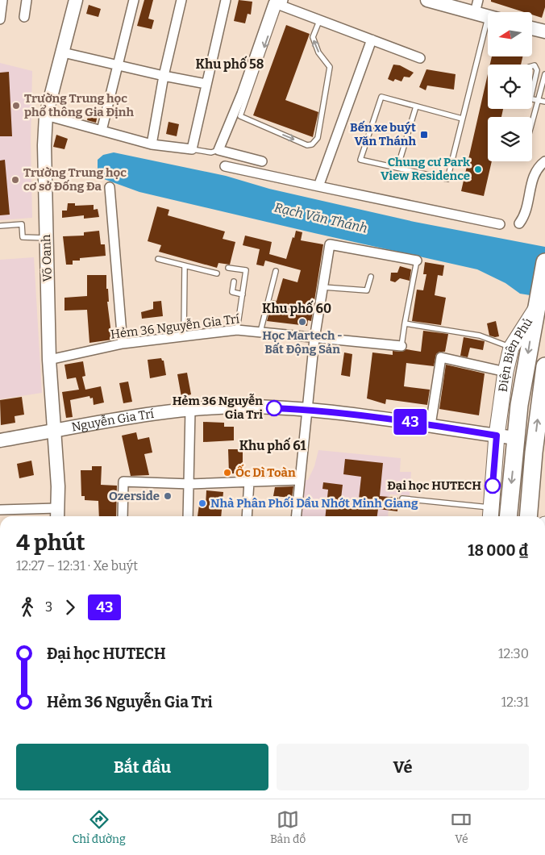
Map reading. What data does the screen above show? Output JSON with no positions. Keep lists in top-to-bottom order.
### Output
{
  "streets": {
    "highway": ["Điện Biên Phủ"],
    "street": ["Võ Oanh", "Hẻm 36 Nguyễn Gia Trí", "Nguyễn Gia Trí"]
  },
  "crossings": [
    ["Võ Oanh", "Hẻm 36 Nguyễn Gia Trí"],
    ["Võ Oanh", "Nguyễn Gia Trí"],
    ["Điện Biên Phủ", "Nguyễn Gia Trí"]
  ],
  "districts": ["Khu phố 58", "Khu phố 60", "Khu phố 61"],
  "water": ["Rạch Văn Thánh"],
  "places": {
    "other": [
      "Trường Trung học phổ thông Gia Định",
      "Chung cư Park View Residence",
      "Trường Trung học cơ sở Đống Đa",
      "Học Martech - Bất Động Sản",
      "Hẻm 36 Nguyễn Gia Tri",
      "Ốc Dì Toàn",
      "Đại học HUTECH",
      "Ozerside",
      "Nhà Phân Phối Dầu Nhớt Minh Giang"
    ],
    "transit": ["Bến xe buýt Văn Thánh"]
  },
  "lines": ["bus line 43"],
  "north": "left",
  "page": {
    "on_map": "43",
    "heading": ["4 phút", "12:27 – 12:31 · Xe buýt", "18 000 ₫"],
    "legs": ["3", "43"],
    "list": [
      {
        "name": "Đại học HUTECH",
        "value": "12:30"
      },
      {
        "name": "Hẻm 36 Nguyễn Gia Tri",
        "value": "12:31"
      }
    ],
    "buttons": ["Bắt đầu", "Vé"],
    "tabs": ["Chỉ đường", "Bản đồ", "Vé"]
  }
}
